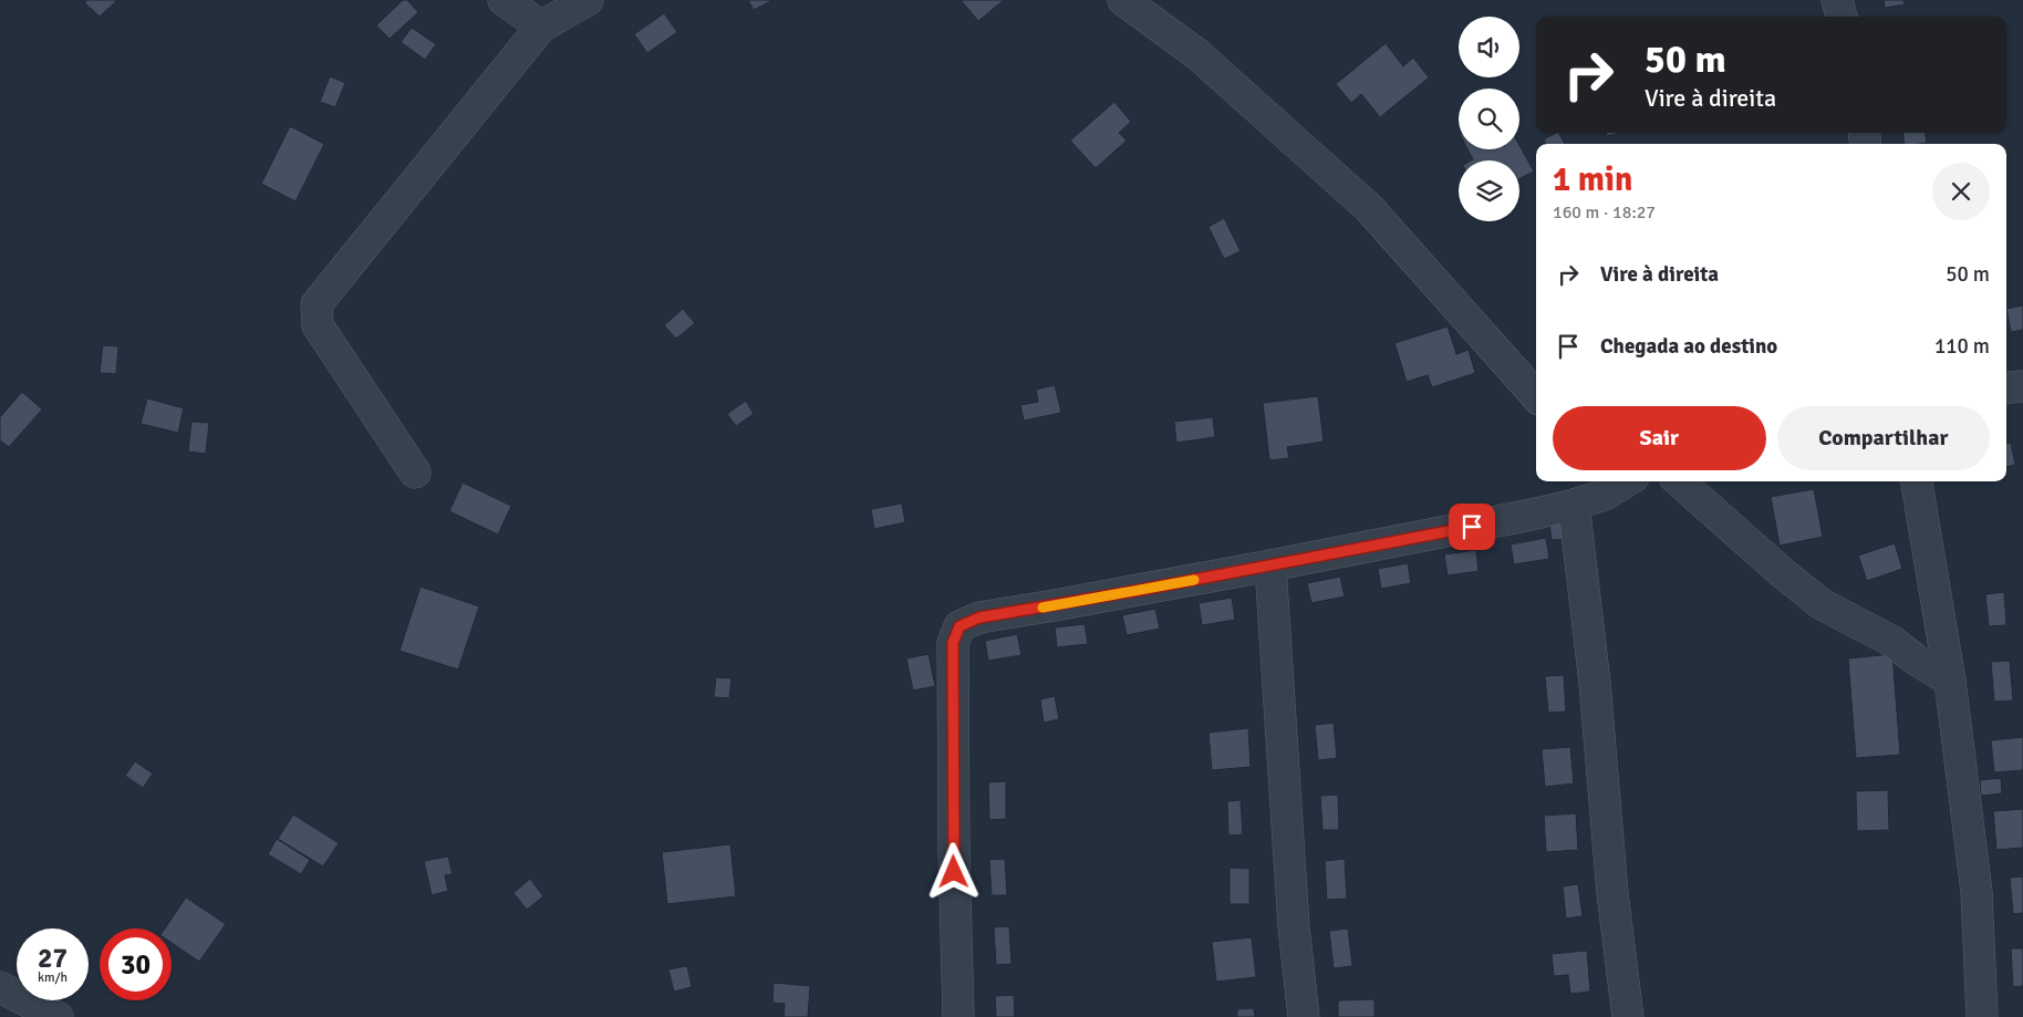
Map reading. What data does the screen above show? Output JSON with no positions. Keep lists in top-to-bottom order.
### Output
{
  "page": {
    "turn": ["50 m", "Vire à direita"],
    "heading": ["1 min", "160 m · 18:27"],
    "list": [
      {
        "name": "Vire à direita",
        "value": "50 m"
      },
      {
        "name": "Chegada ao destino",
        "value": "110 m"
      }
    ],
    "buttons": ["Sair", "Compartilhar"],
    "speed": "27 km/h",
    "limit": "30"
  }
}
